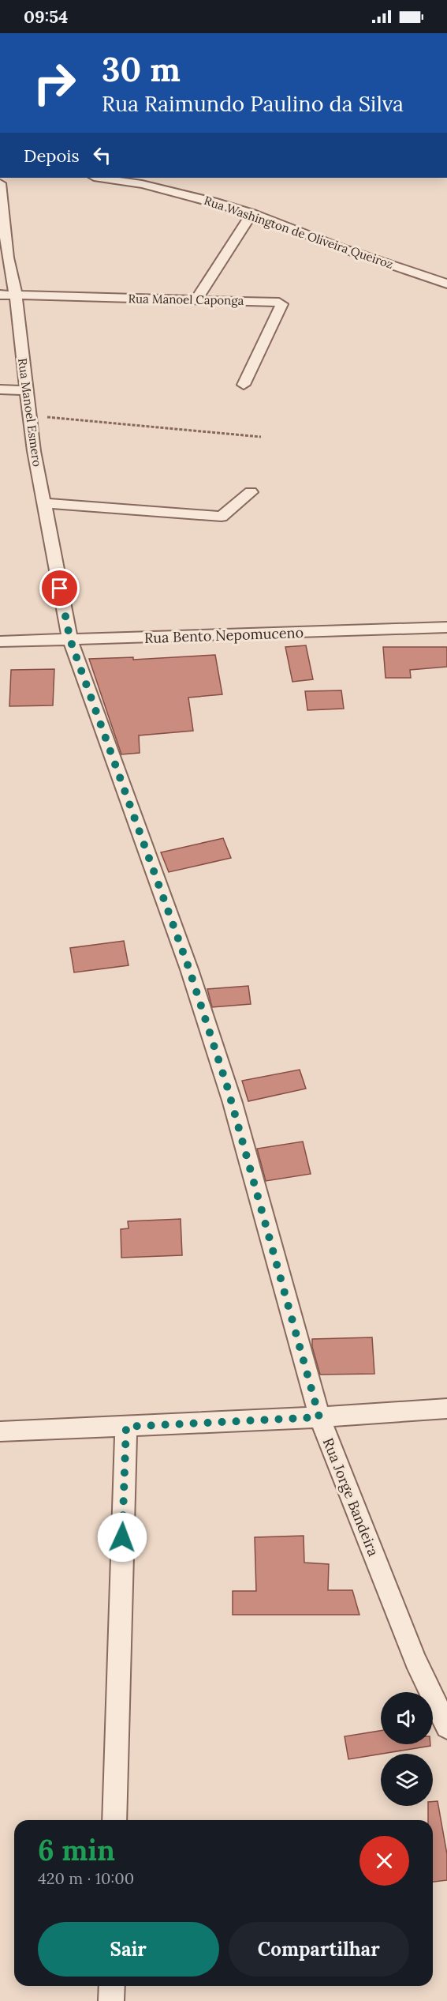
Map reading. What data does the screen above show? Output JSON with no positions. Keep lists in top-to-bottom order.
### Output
{
  "streets": {
    "street": [
      "Rua Washington de Oliveira Queiroz",
      "Rua Manoel Caponga",
      "Rua Manoel Esmero",
      "Rua Bento Nepomuceno",
      "Rua Jorge Bandeira"
    ]
  },
  "crossings": [
    ["Rua Manoel Caponga", "Rua Manoel Esmero"],
    ["Rua Manoel Esmero", "Rua Bento Nepomuceno"],
    ["Rua Manoel Esmero", "Rua Jorge Bandeira"],
    ["Rua Bento Nepomuceno", "Rua Jorge Bandeira"]
  ],
  "page": {
    "status": "09:54",
    "turn": ["30 m", "Rua Raimundo Paulino da Silva"],
    "then": "Depois",
    "heading": ["6 min", "420 m · 10:00"],
    "buttons": ["Sair", "Compartilhar"]
  }
}
